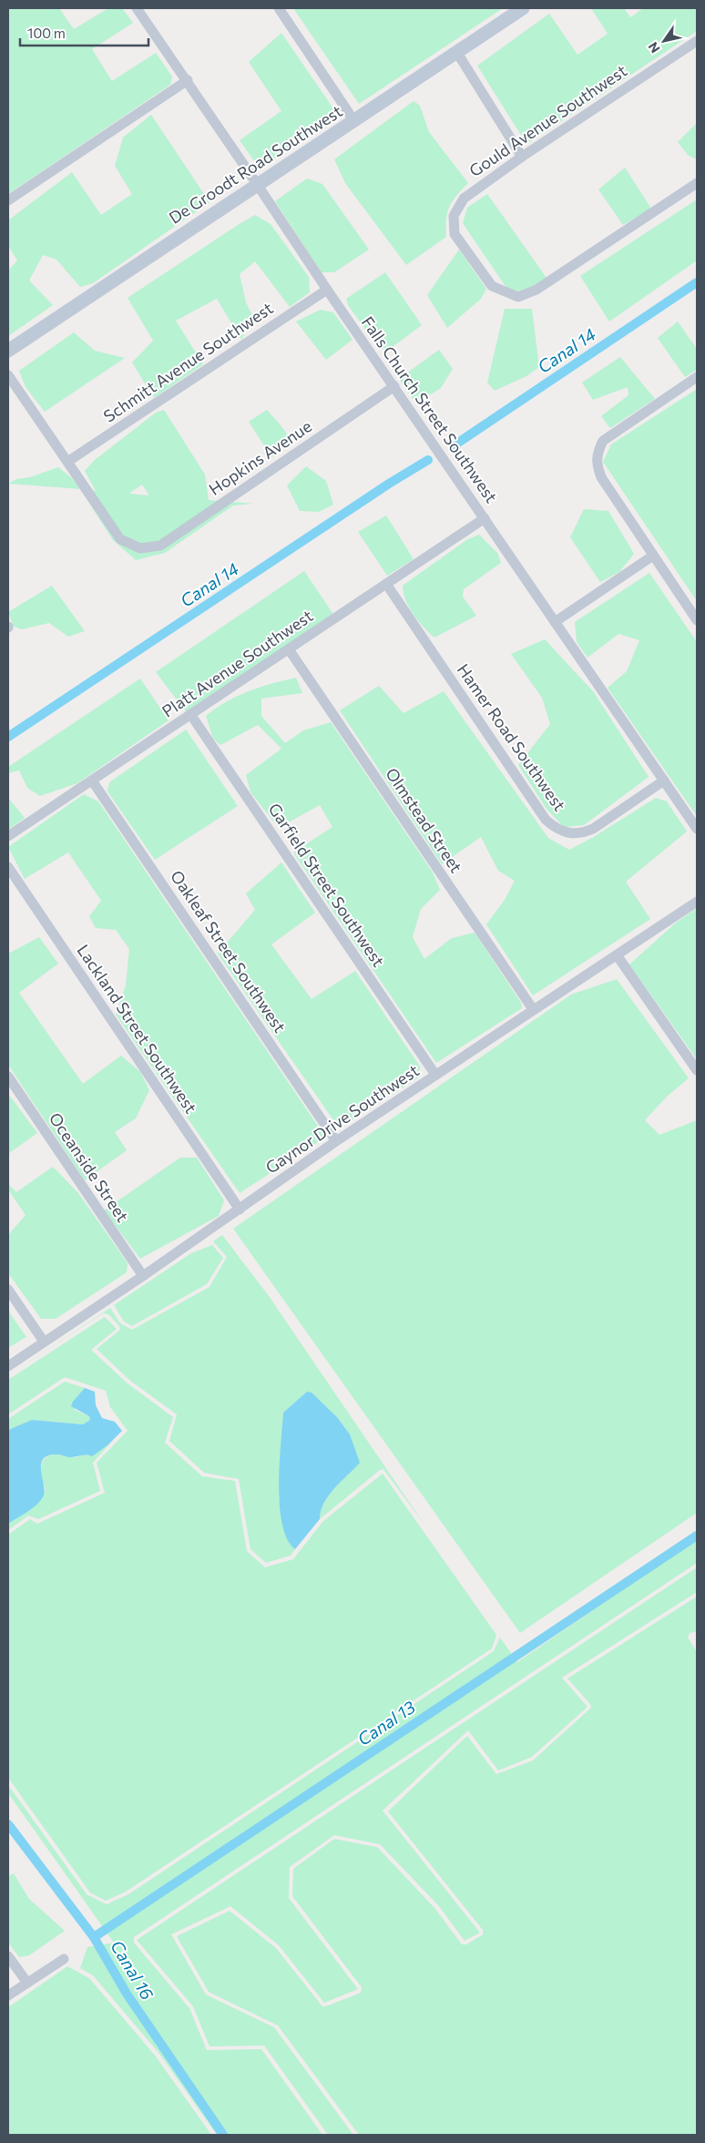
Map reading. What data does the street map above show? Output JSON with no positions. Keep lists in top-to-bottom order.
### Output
{
  "streets": {
    "street": [
      "Gould Avenue Southwest",
      "De Groodt Road Southwest",
      "Schmitt Avenue Southwest",
      "Falls Church Street Southwest",
      "Hopkins Avenue",
      "Platt Avenue Southwest",
      "Hamer Road Southwest",
      "Olmstead Street",
      "Garfield Street Southwest",
      "Oakleaf Street Southwest",
      "Lackland Street Southwest",
      "Gaynor Drive Southwest",
      "Oceanside Street"
    ]
  },
  "crossings": [
    ["De Groodt Road Southwest", "Falls Church Street Southwest"],
    ["Schmitt Avenue Southwest", "Falls Church Street Southwest"],
    ["Schmitt Avenue Southwest", "Hopkins Avenue"],
    ["Falls Church Street Southwest", "Hopkins Avenue"],
    ["Falls Church Street Southwest", "Platt Avenue Southwest"],
    ["Falls Church Street Southwest", "Hamer Road Southwest"],
    ["Platt Avenue Southwest", "Hamer Road Southwest"],
    ["Platt Avenue Southwest", "Olmstead Street"],
    ["Platt Avenue Southwest", "Garfield Street Southwest"],
    ["Platt Avenue Southwest", "Oakleaf Street Southwest"],
    ["Olmstead Street", "Gaynor Drive Southwest"],
    ["Garfield Street Southwest", "Gaynor Drive Southwest"],
    ["Oakleaf Street Southwest", "Gaynor Drive Southwest"],
    ["Lackland Street Southwest", "Gaynor Drive Southwest"],
    ["Gaynor Drive Southwest", "Oceanside Street"]
  ],
  "water": ["Canal 14", "Canal 13", "Canal 16"],
  "scale_bar": "100 m",
  "north": "bottom left"
}
